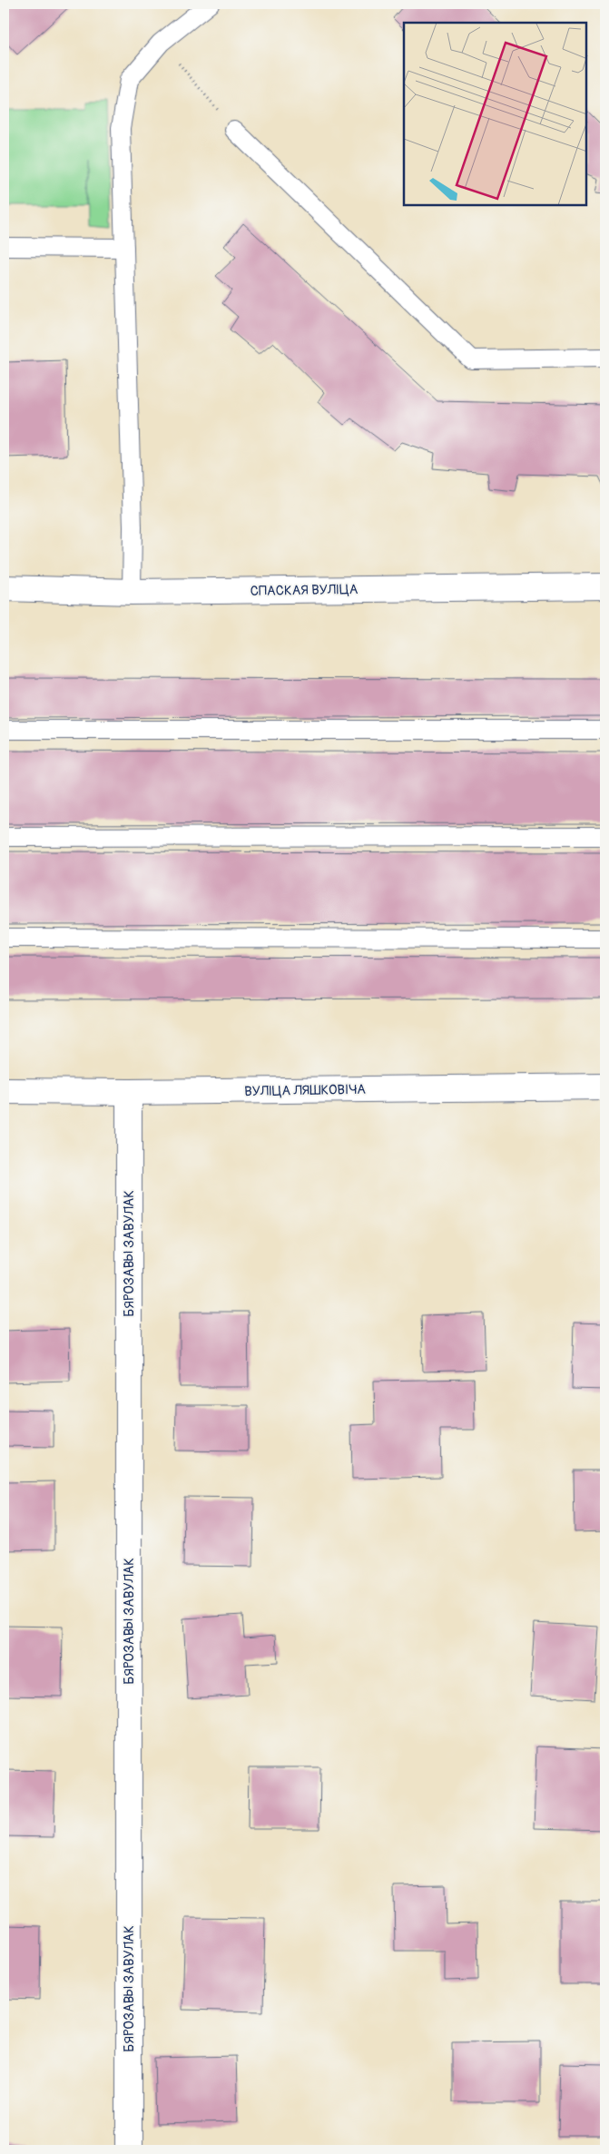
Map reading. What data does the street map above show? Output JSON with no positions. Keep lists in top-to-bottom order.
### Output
{
  "streets": {
    "street": ["СПАСКАЯ ВУЛІЦА", "ВУЛІЦА ЛЯШКОВІЧА", "БЯРОЗАВЫ ЗАВУЛАК"]
  },
  "crossings": [
    ["ВУЛІЦА ЛЯШКОВІЧА", "БЯРОЗАВЫ ЗАВУЛАК"]
  ]
}
